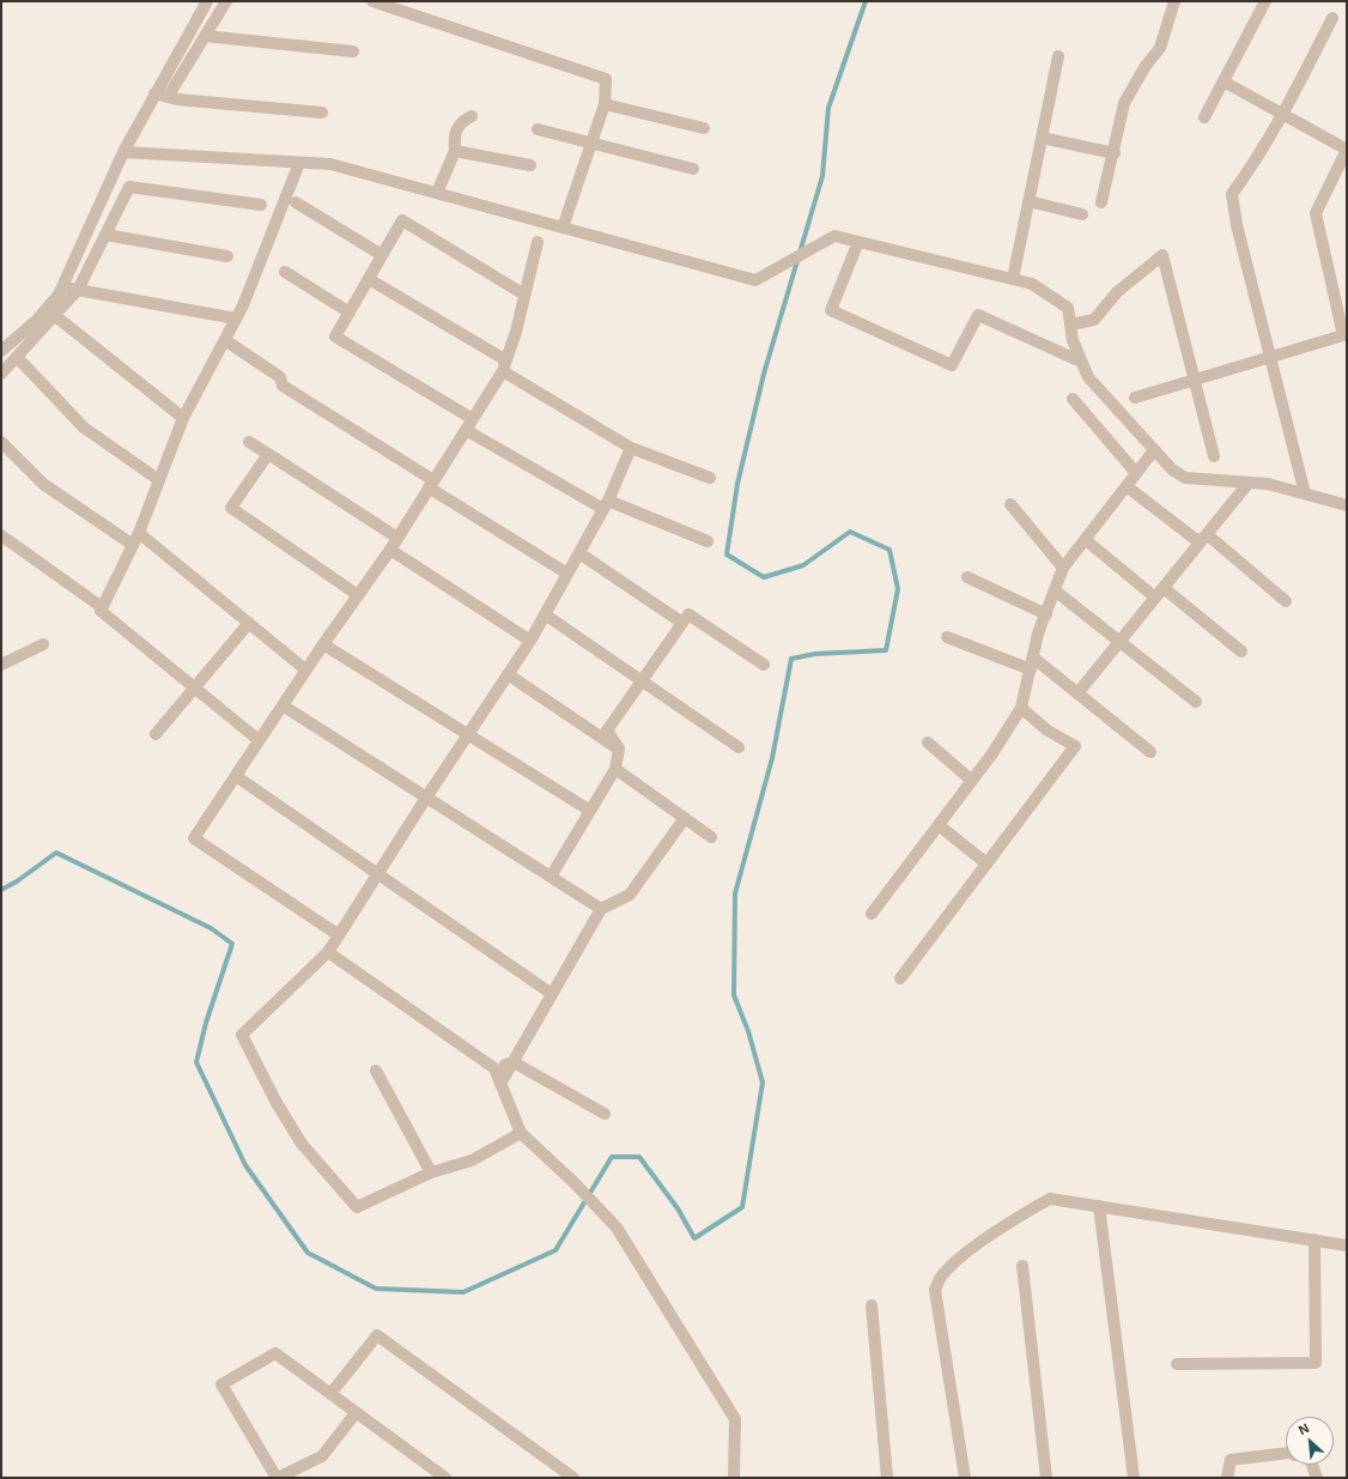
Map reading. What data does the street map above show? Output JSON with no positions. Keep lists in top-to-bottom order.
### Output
{
  "north": "top left"
}
